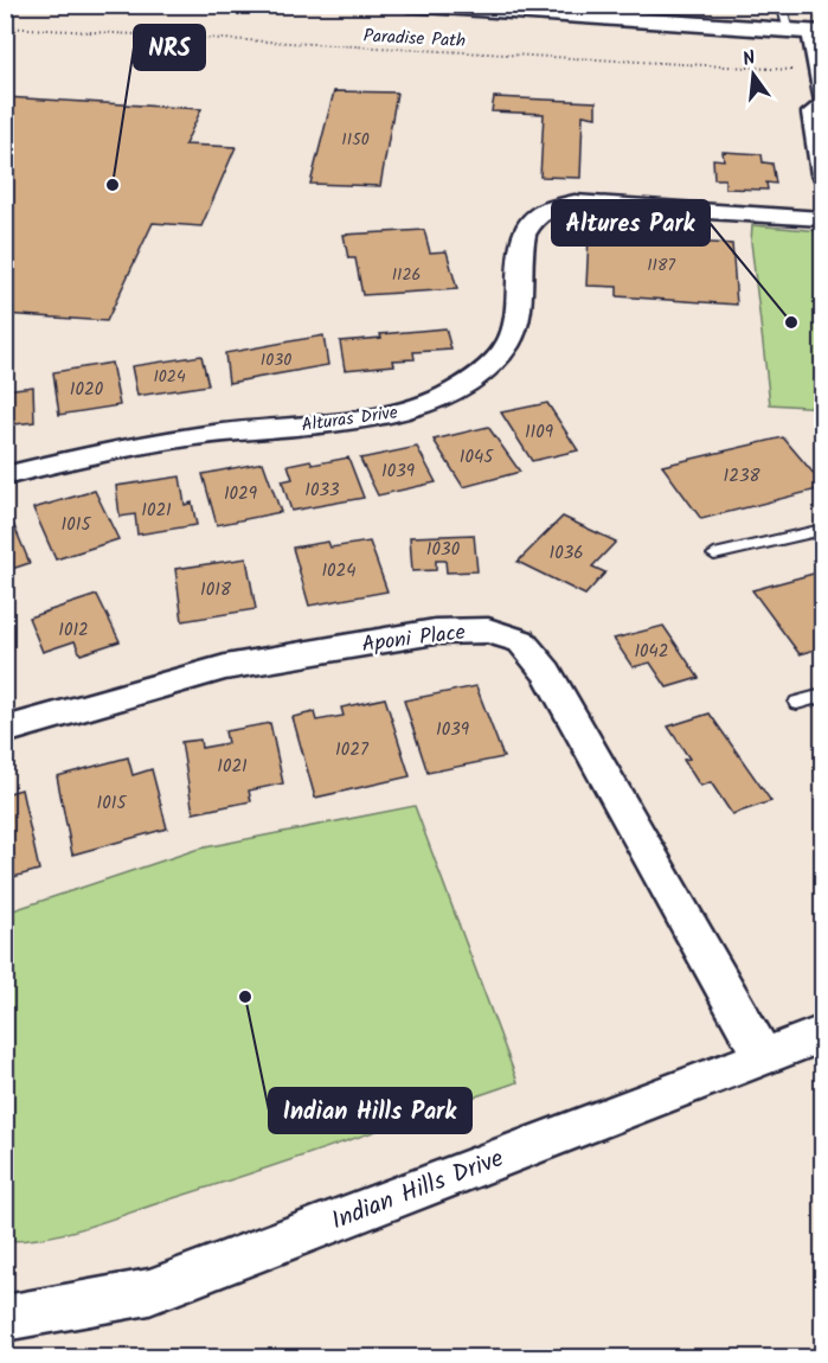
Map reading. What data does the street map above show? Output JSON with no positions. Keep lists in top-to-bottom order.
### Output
{
  "streets": {
    "street": ["Alturas Drive", "Aponi Place", "Indian Hills Drive"],
    "path": ["Paradise Path"]
  },
  "crossings": [
    ["Aponi Place", "Indian Hills Drive"]
  ],
  "places": ["NRS", "Altures Park", "Indian Hills Park"],
  "house_numbers": [
    "1150",
    "1187",
    "1126",
    "1030",
    "1024",
    "1020",
    "1109",
    "1045",
    "1039",
    "1238",
    "1033",
    "1029",
    "1021",
    "1015",
    "1030",
    "1036",
    "1024",
    "1018",
    "1012",
    "1042",
    "1039",
    "1027",
    "1021",
    "1015"
  ],
  "north": "top"
}
